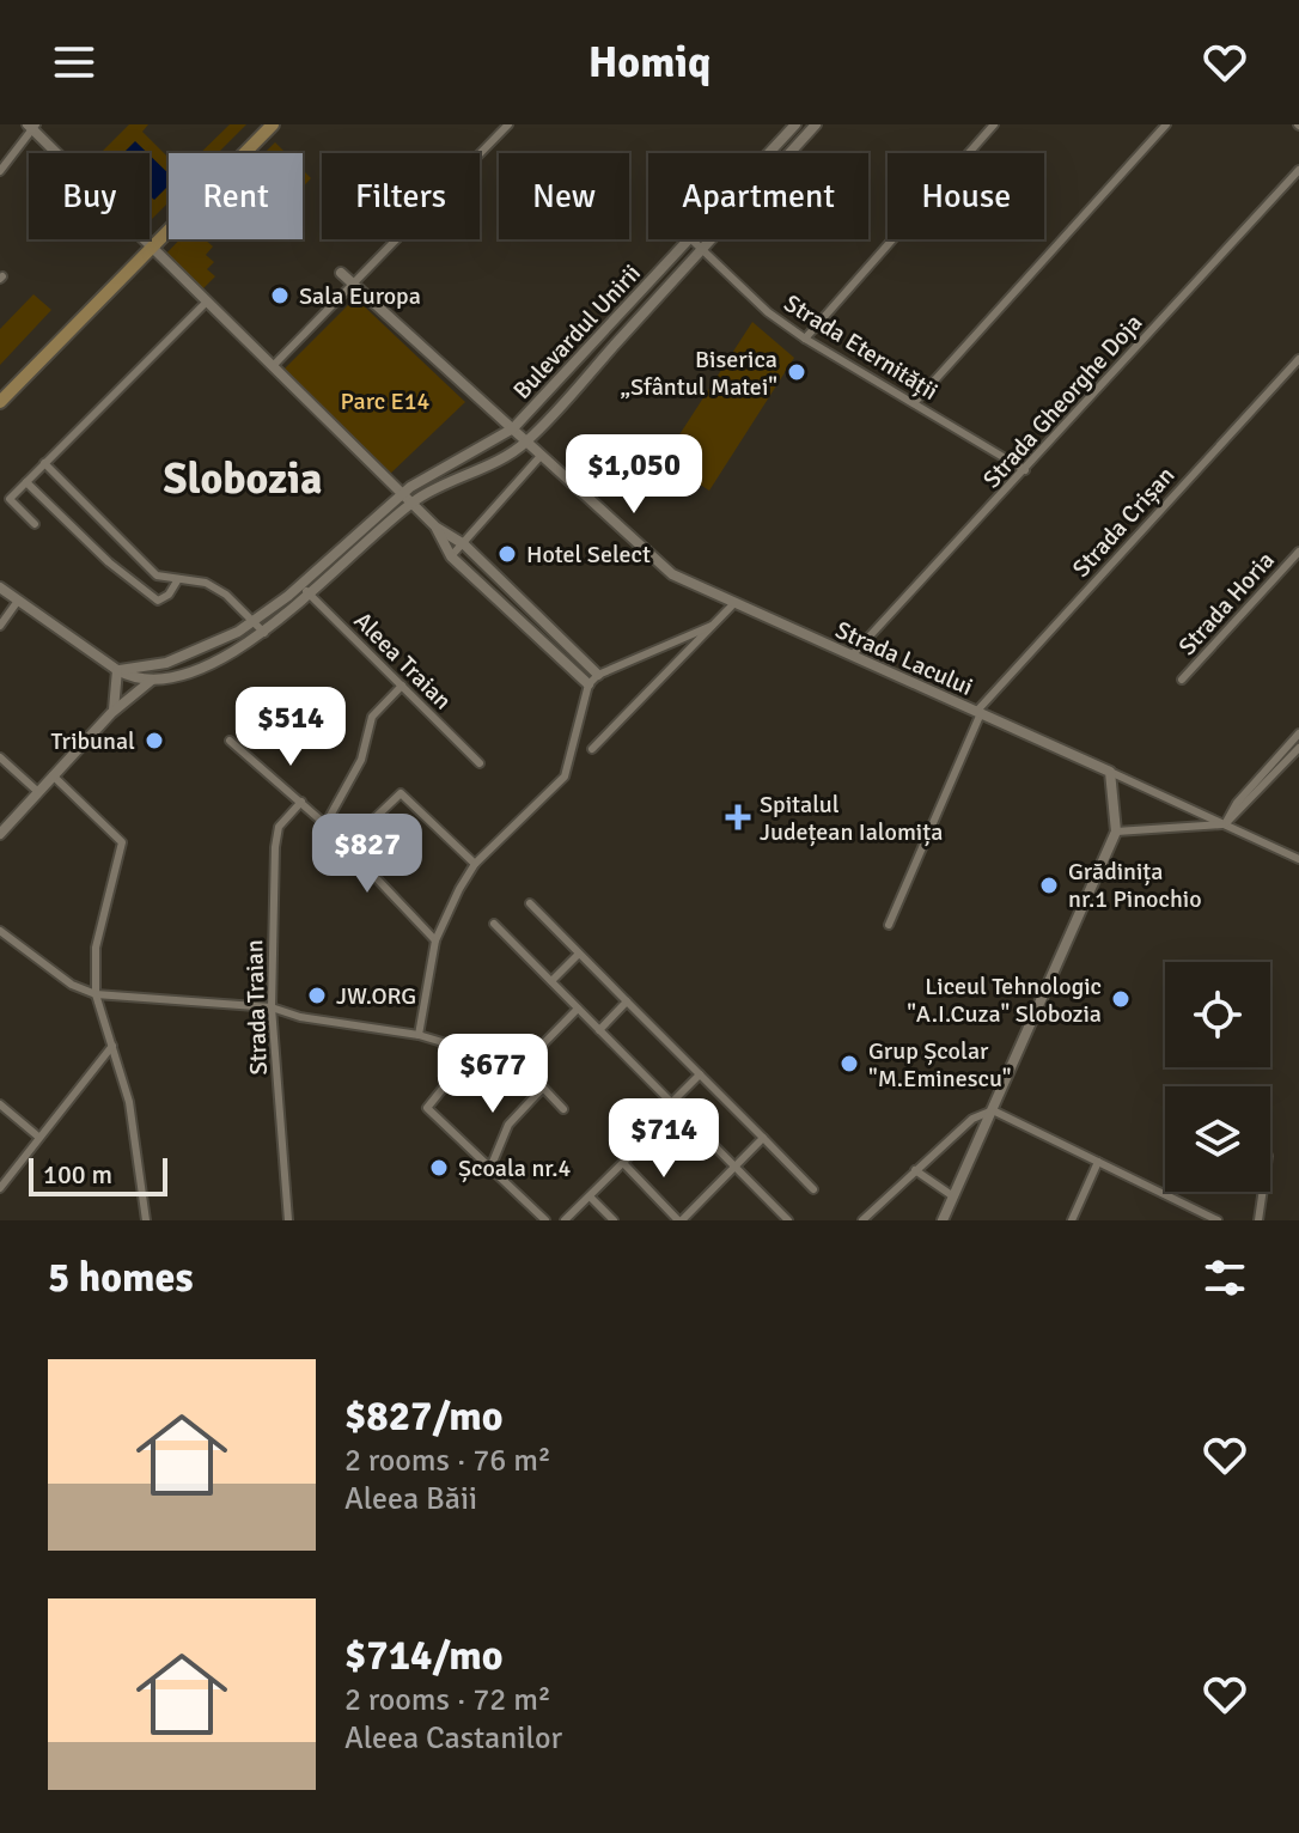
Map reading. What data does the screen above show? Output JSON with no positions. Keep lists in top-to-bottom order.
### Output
{
  "streets": {
    "street": [
      "Bulevardul Unirii",
      "Strada Eternității",
      "Strada Gheorghe Doja",
      "Strada Crișan",
      "Strada Horia",
      "Strada Lacului",
      "Aleea Traian",
      "Strada Traian"
    ]
  },
  "crossings": [
    ["Bulevardul Unirii", "Strada Eternității"],
    ["Bulevardul Unirii", "Strada Lacului"],
    ["Bulevardul Unirii", "Aleea Traian"],
    ["Strada Eternității", "Strada Gheorghe Doja"],
    ["Strada Gheorghe Doja", "Strada Lacului"],
    ["Strada Crișan", "Strada Lacului"]
  ],
  "districts": ["Slobozia"],
  "parks": ["Parc E14"],
  "places": {
    "other": [
      "Sala Europa",
      "Biserica „Sfântul Matei\"",
      "Hotel Select",
      "Tribunal",
      "Grădinița nr.1 Pinochio",
      "JW.ORG",
      "Liceul Tehnologic \"A.I.Cuza\" Slobozia",
      "Grup Școlar \"M.Eminescu\"",
      "Școala nr.4"
    ],
    "health": ["Spitalul Județean Ialomița"]
  },
  "scale_bar": "100 m",
  "page": {
    "header": "Homiq",
    "chip": [
      "Buy",
      "Rent",
      "Filters",
      "New",
      "Apartment",
      "House"
    ],
    "price": [
      "$1,050",
      "$514",
      "$827",
      "$677",
      "$714"
    ],
    "scale": "100 m",
    "heading": "5 homes",
    "list": [
      {
        "name": "$827/mo",
        "note": "2 rooms · 76 m² · Aleea Băii"
      },
      {
        "name": "$714/mo",
        "note": "2 rooms · 72 m² · Aleea Castanilor"
      }
    ]
  }
}
